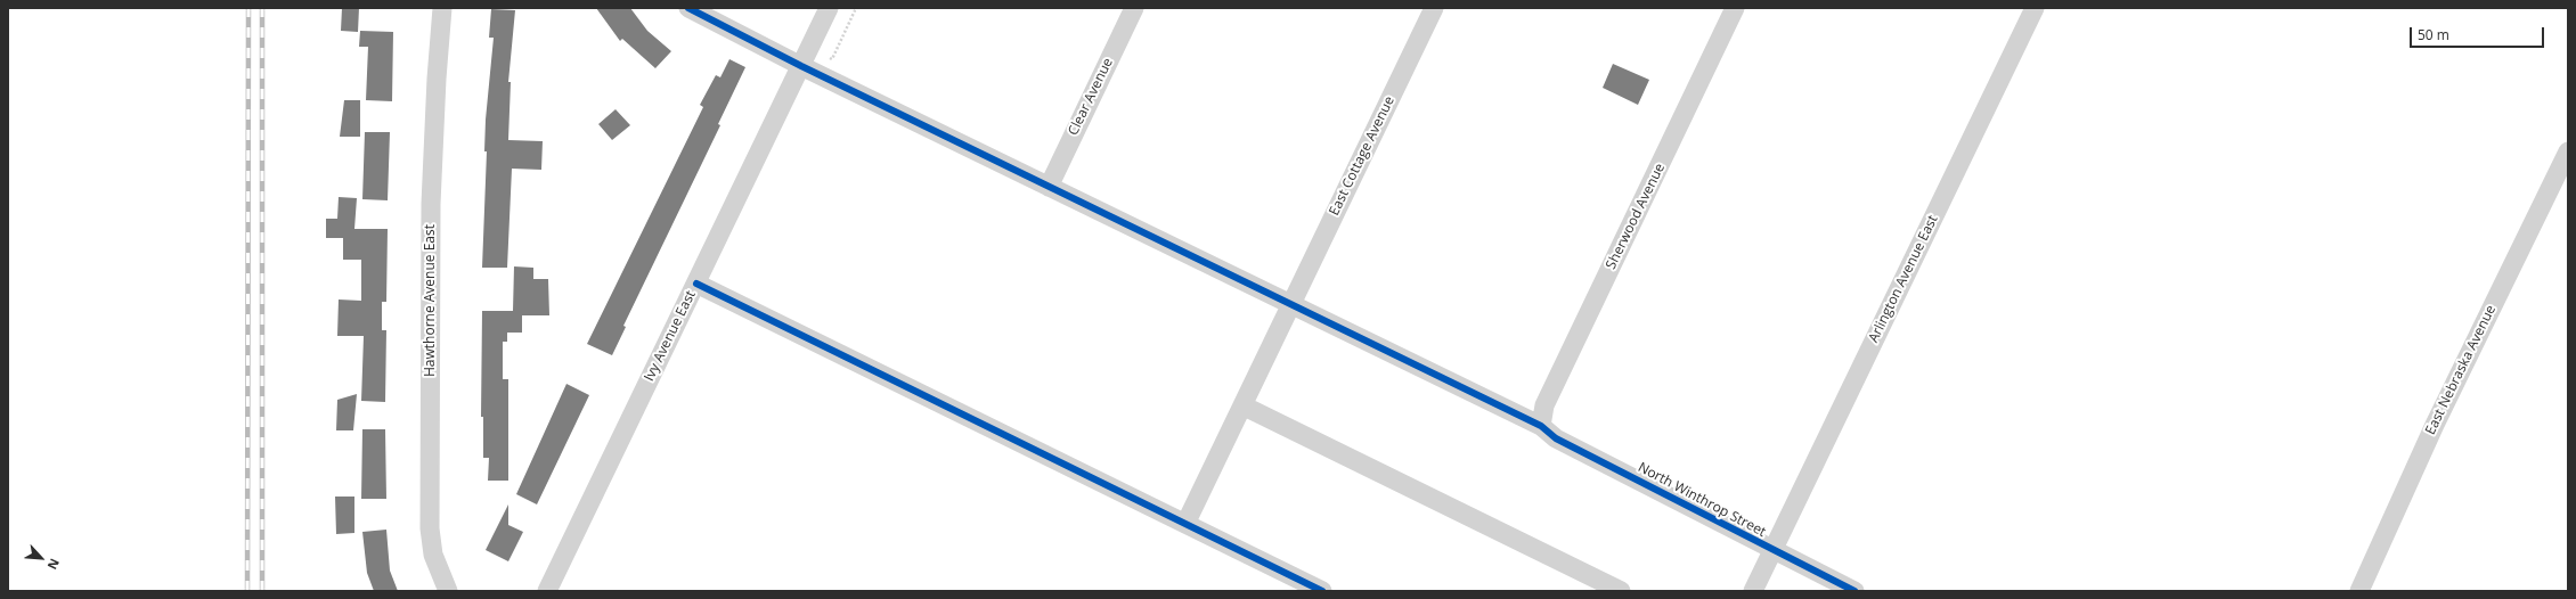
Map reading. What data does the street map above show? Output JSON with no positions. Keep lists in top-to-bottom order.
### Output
{
  "streets": {
    "street": [
      "Clear Avenue",
      "East Cottage Avenue",
      "Sherwood Avenue",
      "Arlington Avenue East",
      "Hawthorne Avenue East",
      "Ivy Avenue East",
      "East Nebraska Avenue",
      "North Winthrop Street"
    ]
  },
  "crossings": [
    ["Clear Avenue", "North Winthrop Street"],
    ["East Cottage Avenue", "North Winthrop Street"],
    ["Sherwood Avenue", "North Winthrop Street"],
    ["Arlington Avenue East", "North Winthrop Street"],
    ["Ivy Avenue East", "North Winthrop Street"]
  ],
  "scale_bar": "50 m",
  "north": "bottom right"
}
